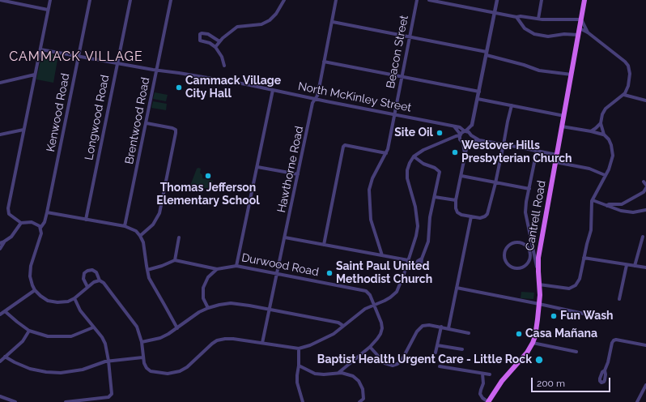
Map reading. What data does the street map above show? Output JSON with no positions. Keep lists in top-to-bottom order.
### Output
{
  "streets": {
    "main road": ["Cantrell Road"],
    "street": [
      "Beacon Street",
      "North McKinley Street",
      "Kenwood Road",
      "Longwood Road",
      "Brentwood Road",
      "Hawthorne Road",
      "Durwood Road"
    ]
  },
  "crossings": [
    ["Beacon Street", "North McKinley Street"],
    ["North McKinley Street", "Kenwood Road"],
    ["North McKinley Street", "Longwood Road"],
    ["North McKinley Street", "Brentwood Road"],
    ["North McKinley Street", "Hawthorne Road"],
    ["Hawthorne Road", "Durwood Road"]
  ],
  "districts": ["CAMMACK VILLAGE"],
  "places": [
    "Cammack Village City Hall",
    "Site Oil",
    "Westover Hills Presbyterian Church",
    "Thomas Jefferson Elementary School",
    "Saint Paul United Methodist Church",
    "Fun Wash",
    "Casa Mañana",
    "Baptist Health Urgent Care - Little Rock"
  ],
  "scale_bar": "200 m"
}
